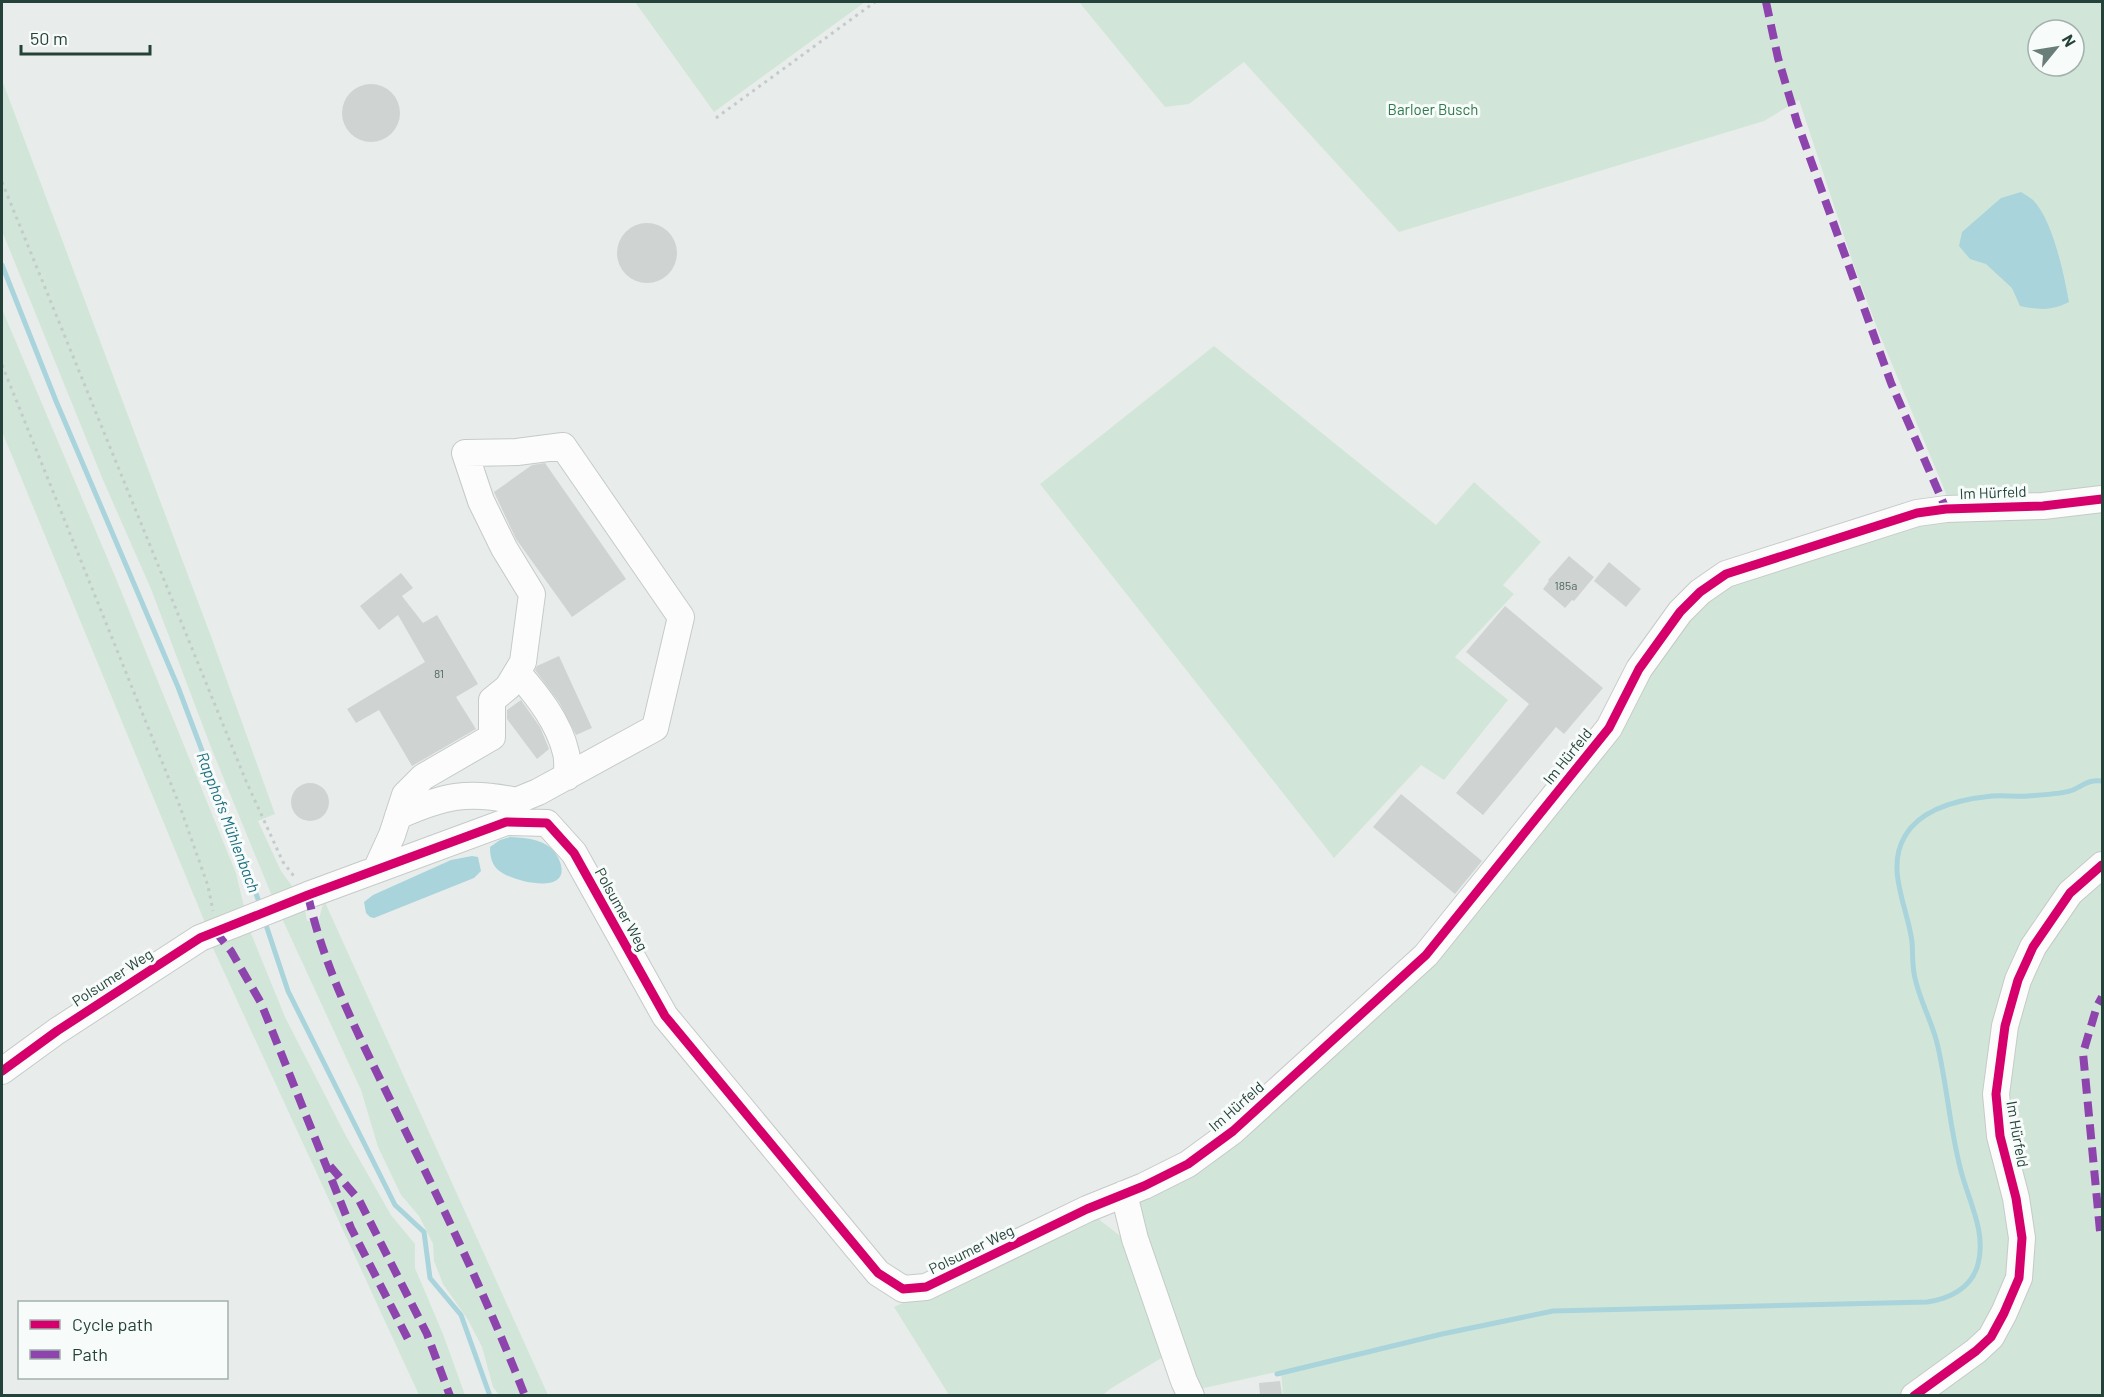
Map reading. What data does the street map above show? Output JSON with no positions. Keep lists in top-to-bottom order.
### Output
{
  "streets": {
    "street": ["Im Hürfeld", "Polsumer Weg"]
  },
  "crossings": [
    ["Im Hürfeld", "Polsumer Weg"]
  ],
  "water": ["Rapphofs Mühlenbach"],
  "parks": ["Barloer Busch"],
  "house_numbers": ["185a", "81"],
  "legend": ["Cycle path", "Path"],
  "scale_bar": "50 m",
  "north": "top right"
}
